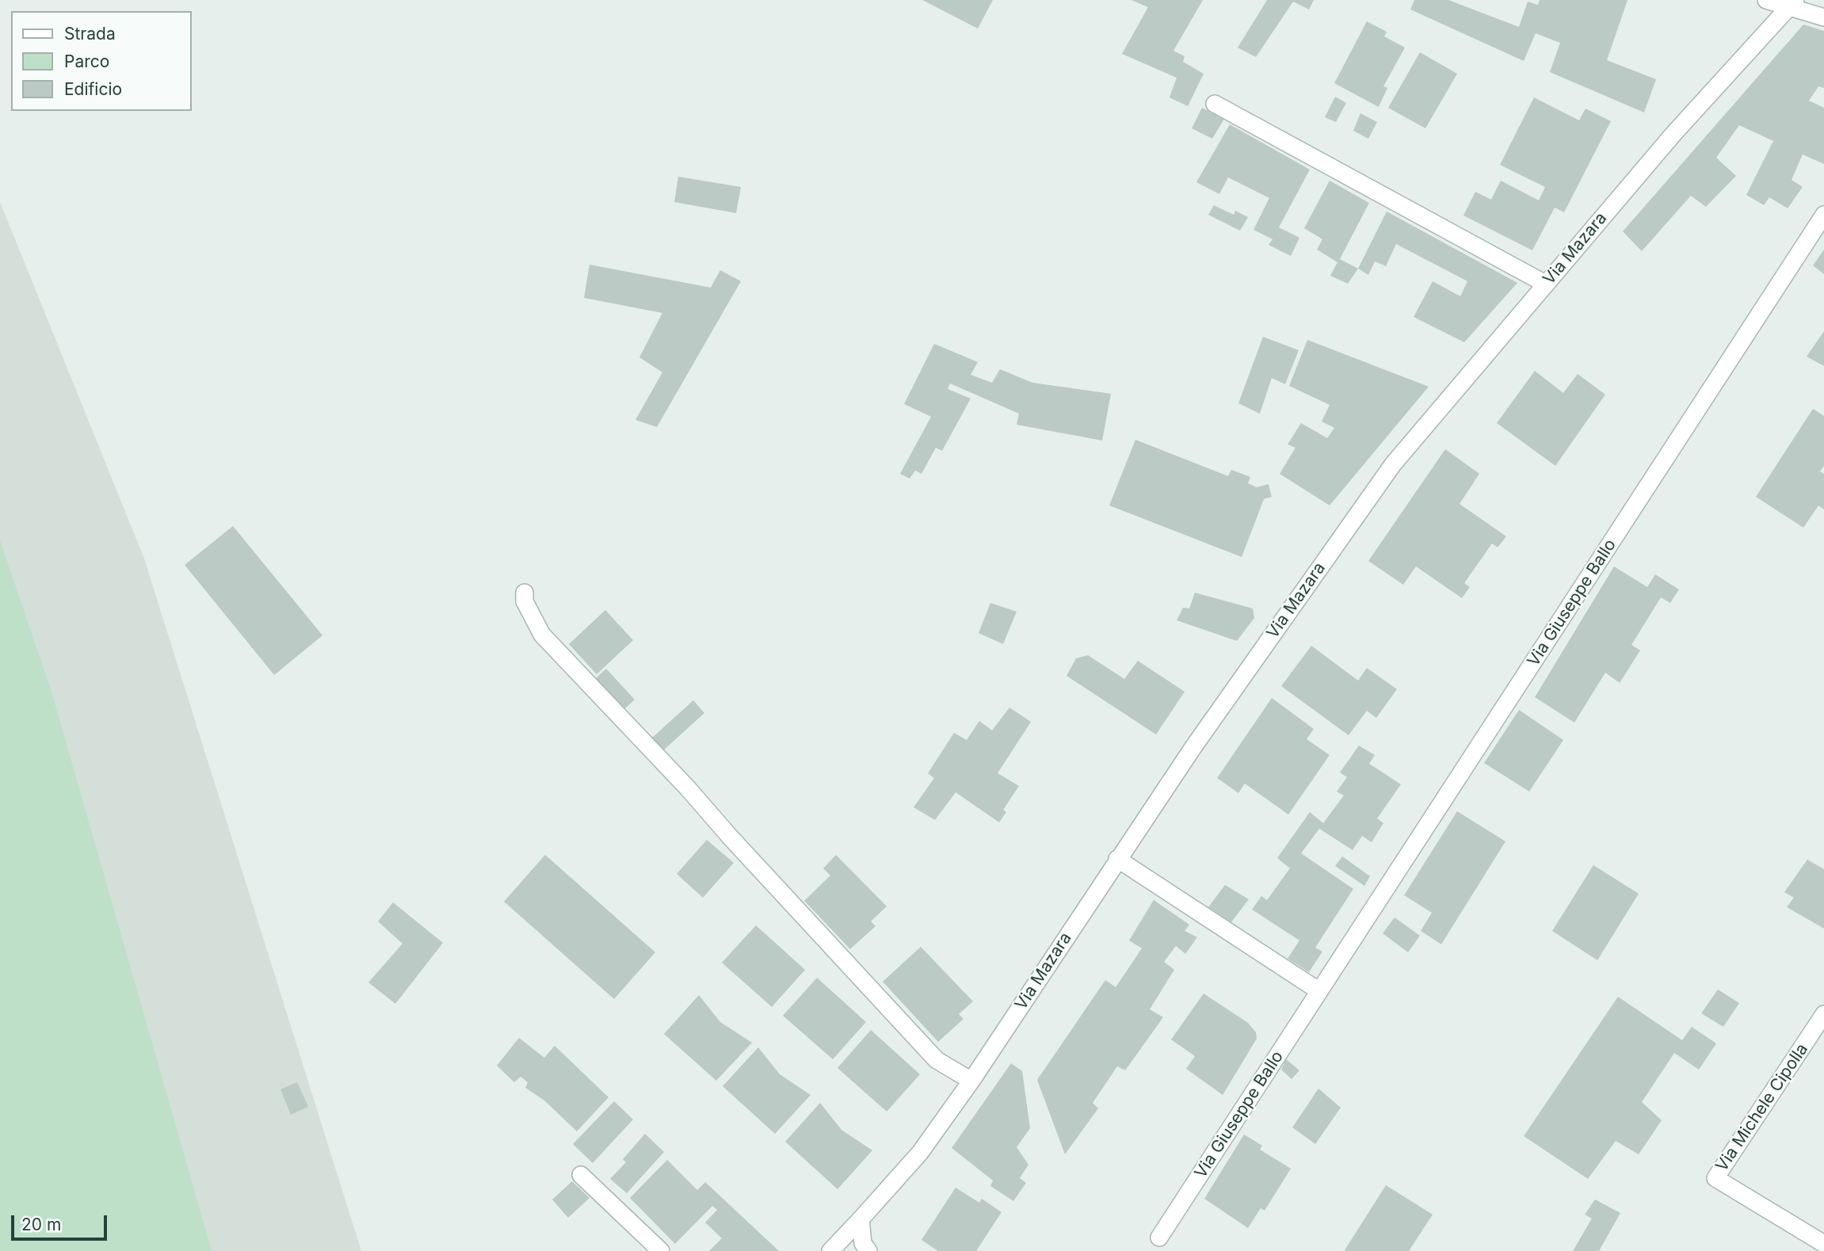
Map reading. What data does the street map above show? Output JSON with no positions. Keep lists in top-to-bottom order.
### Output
{
  "streets": {
    "street": ["Via Mazara", "Via Giuseppe Ballo", "Via Michele Cipolla"]
  },
  "legend": ["Strada", "Parco", "Edificio"],
  "scale_bar": "20 m"
}
